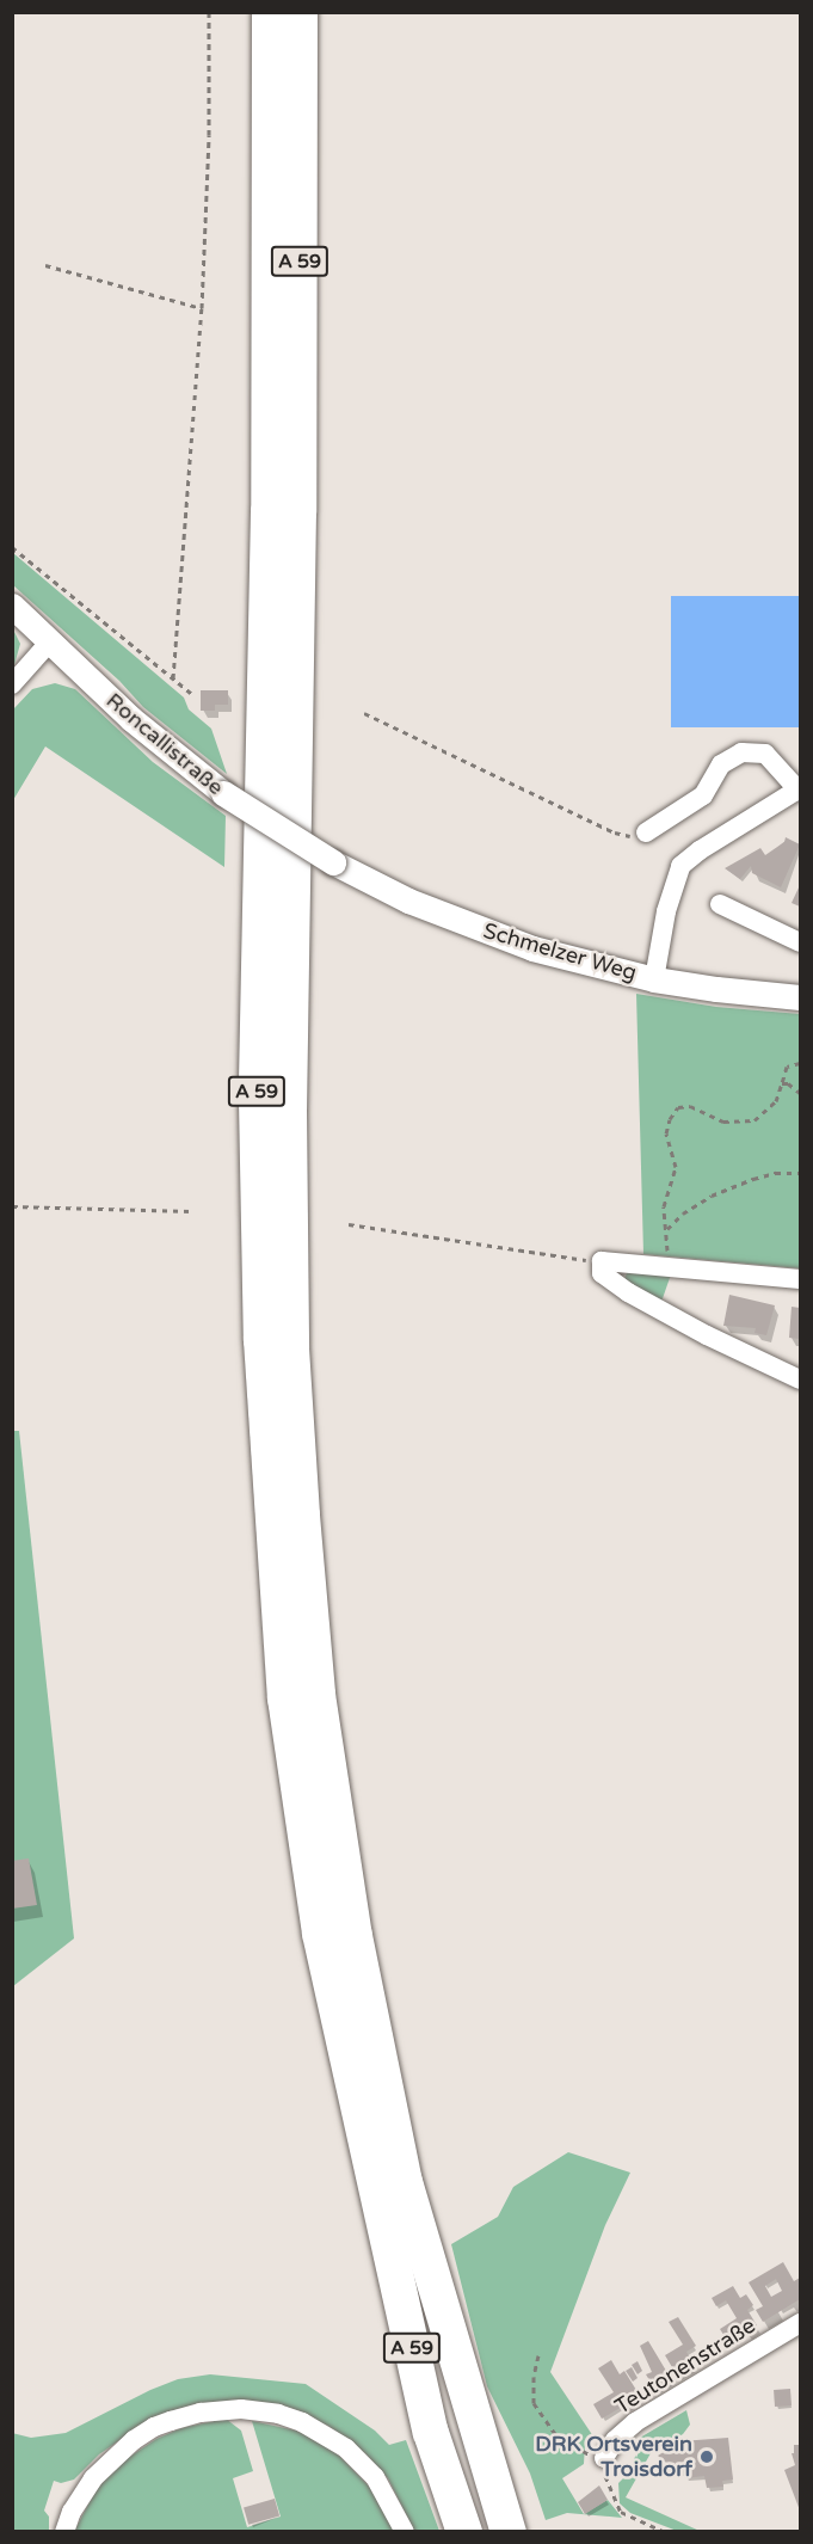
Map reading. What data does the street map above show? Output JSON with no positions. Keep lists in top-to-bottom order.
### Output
{
  "streets": {
    "highway": ["A 59"],
    "street": ["Roncallistraße", "Schmelzer Weg", "Teutonenstraße"]
  },
  "crossings": [
    ["Roncallistraße", "Schmelzer Weg"]
  ],
  "places": ["DRK Ortsverein Troisdorf"]
}
